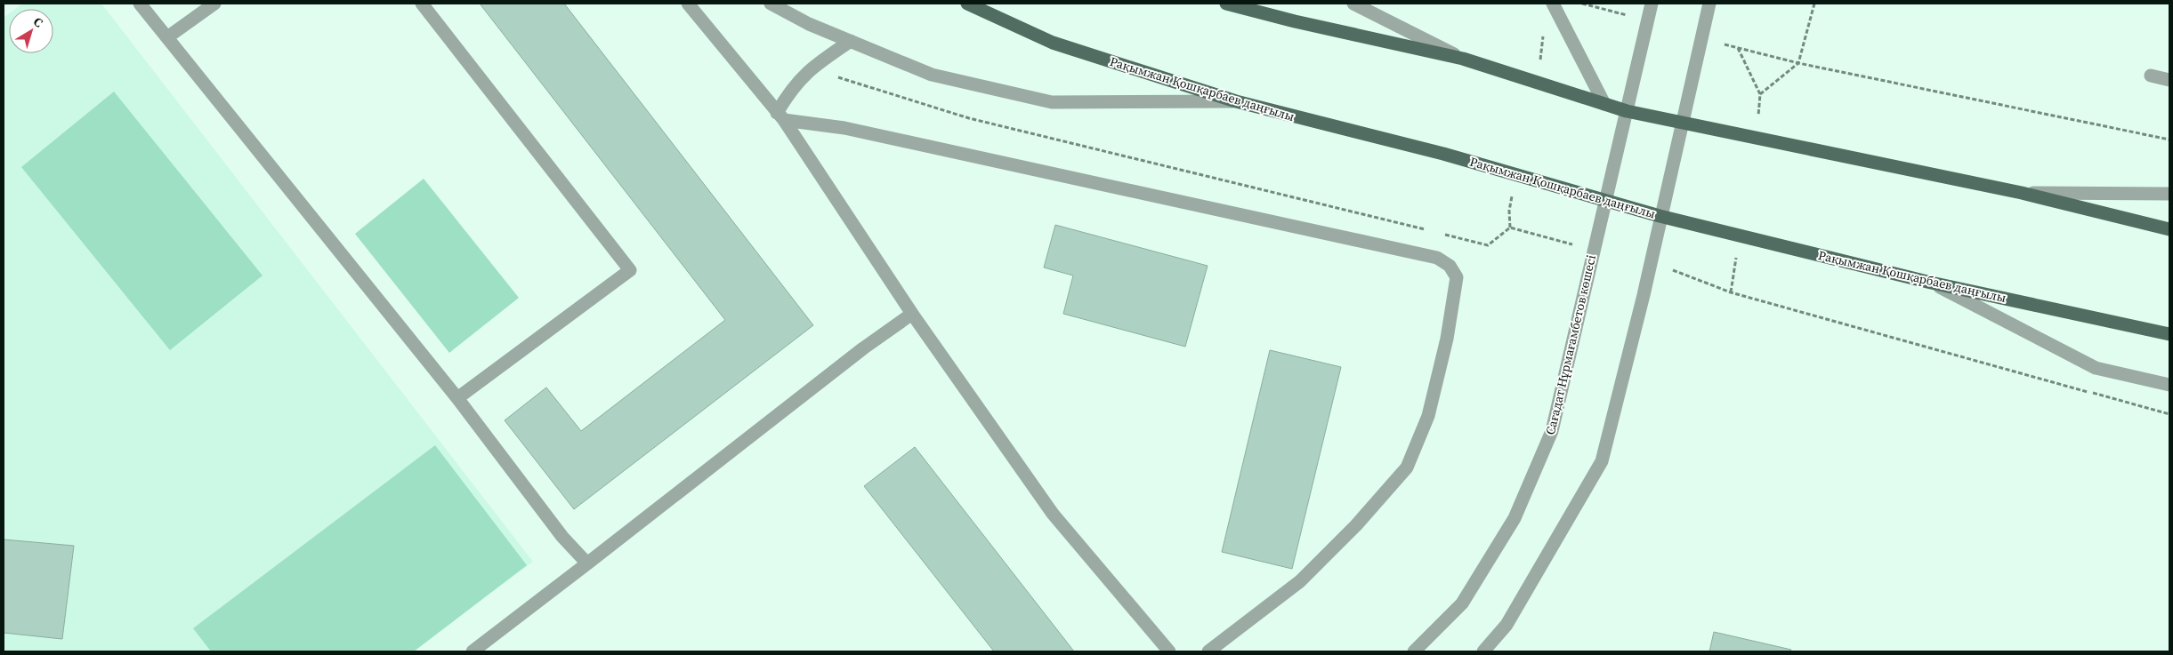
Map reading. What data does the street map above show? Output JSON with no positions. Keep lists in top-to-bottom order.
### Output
{
  "streets": {
    "main road": ["Рақымжан Қошқарбаев даңғылы"],
    "street": ["Сағадат Нұрмағамбетов көшесі"]
  },
  "crossings": [
    ["Рақымжан Қошқарбаев даңғылы", "Сағадат Нұрмағамбетов көшесі"]
  ],
  "north": "top right"
}
